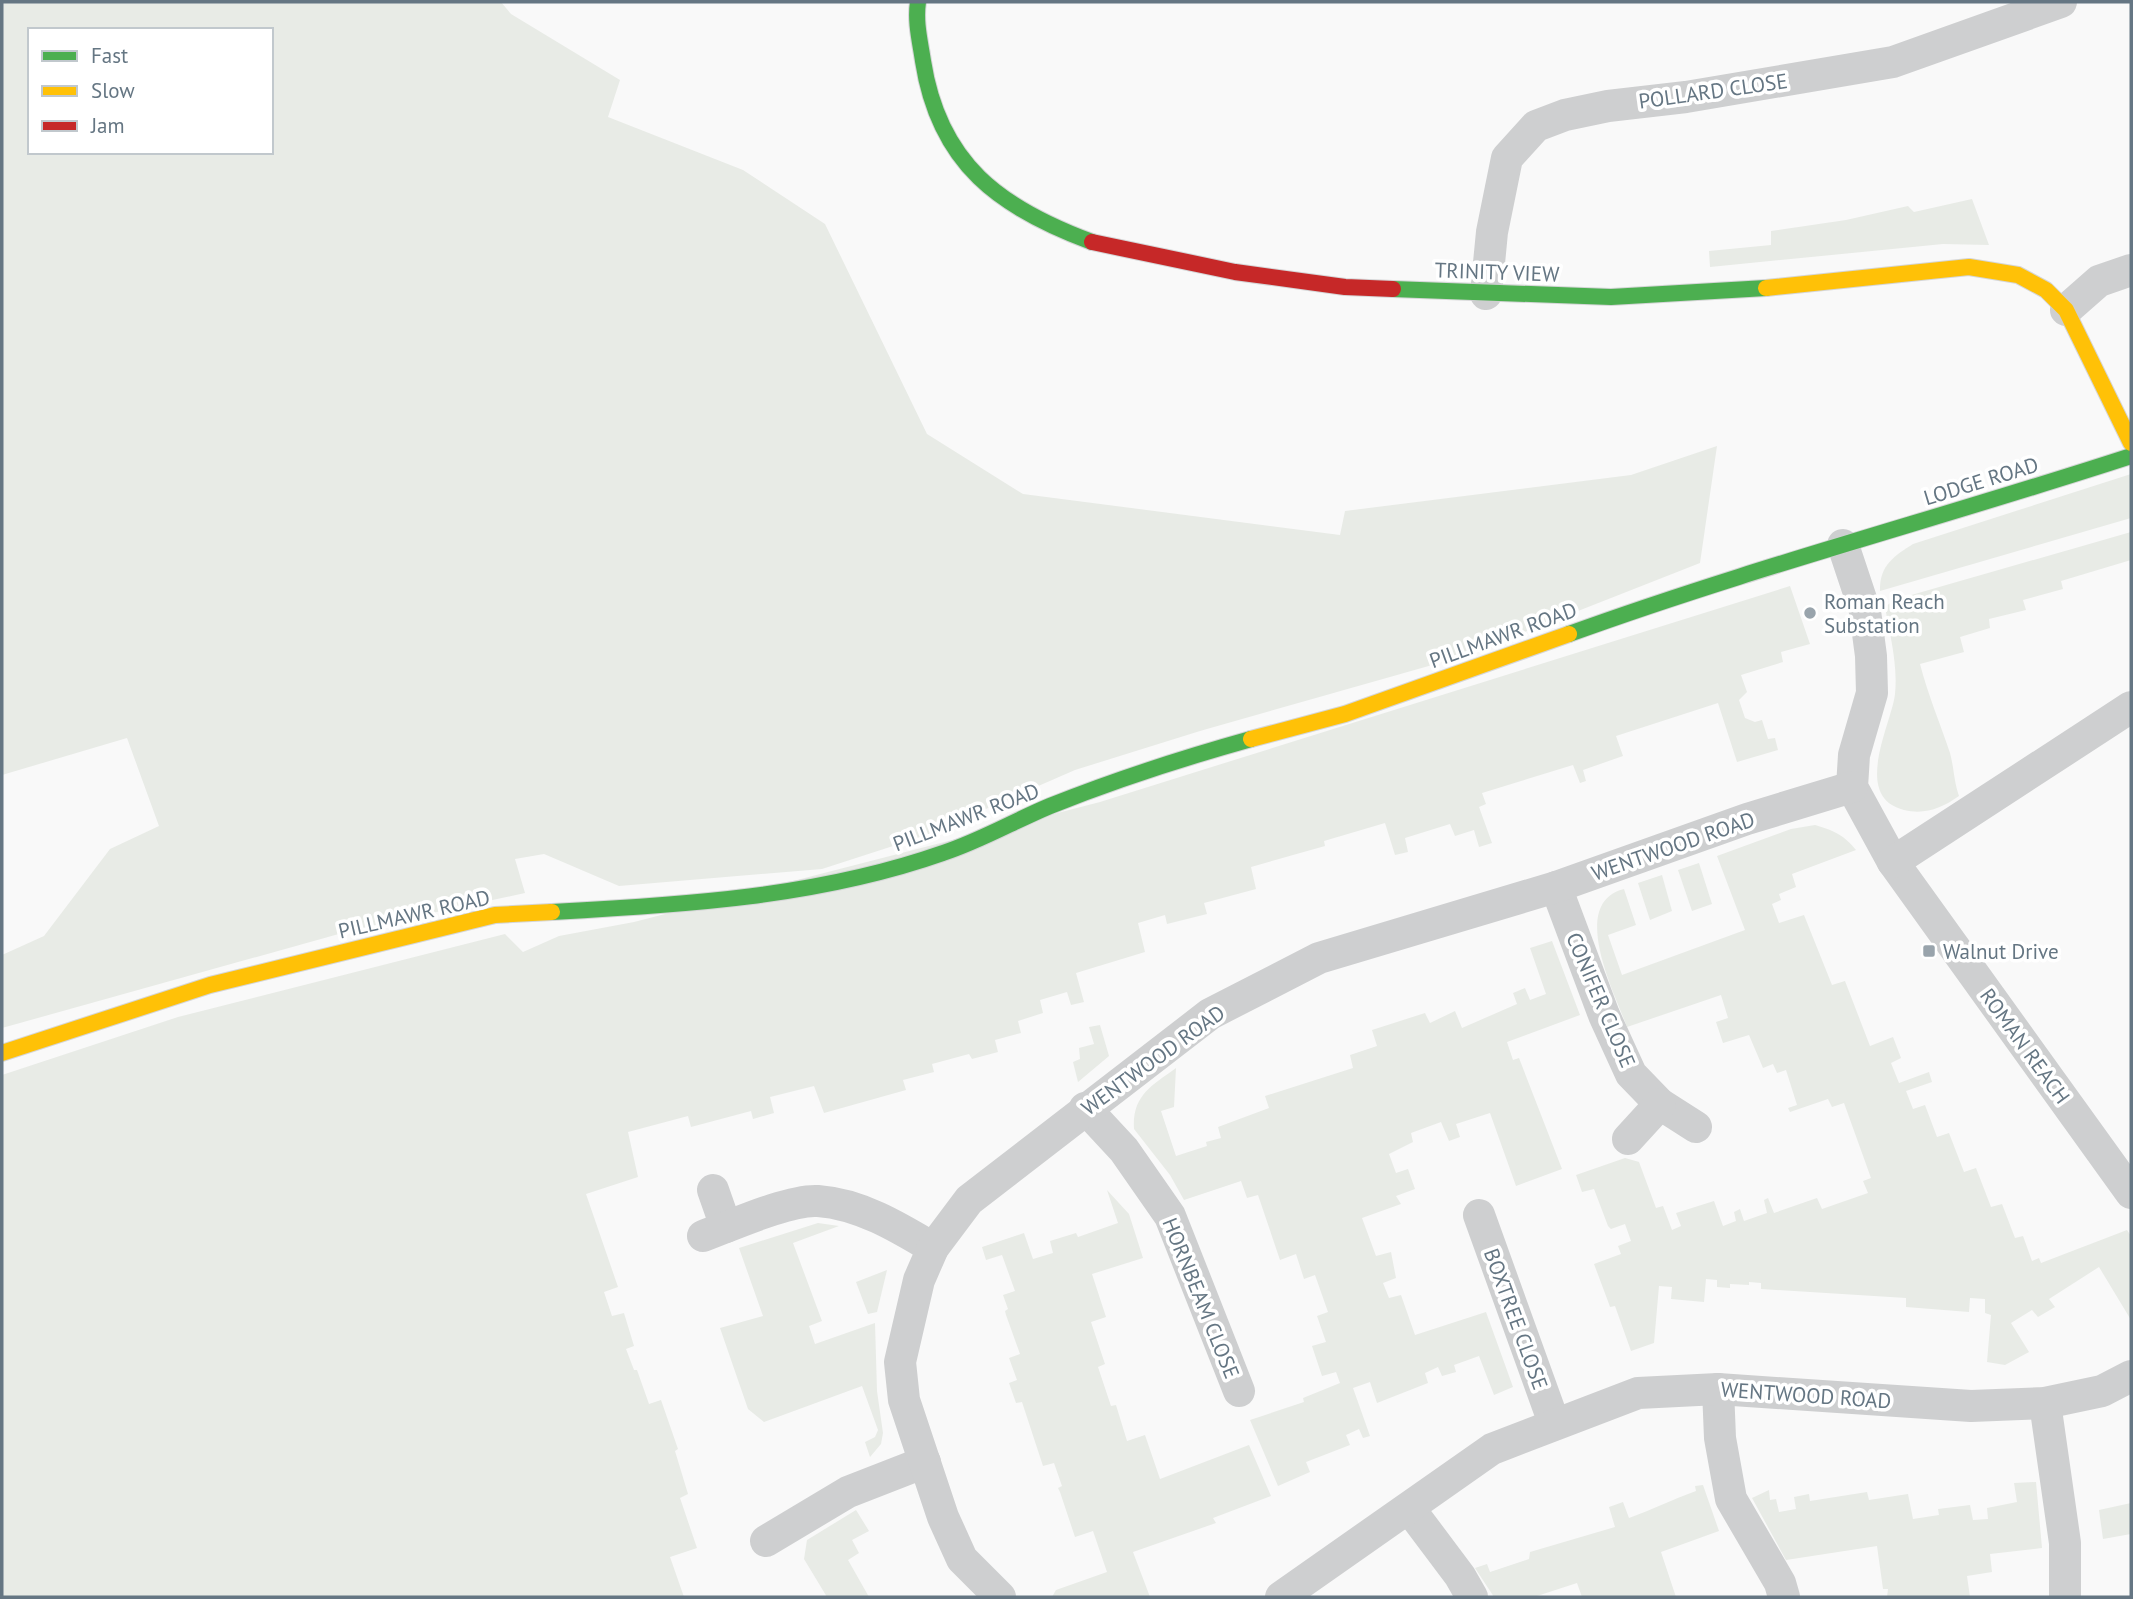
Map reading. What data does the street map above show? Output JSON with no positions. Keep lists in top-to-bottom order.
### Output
{
  "streets": {
    "street": [
      "POLLARD CLOSE",
      "TRINITY VIEW",
      "LODGE ROAD",
      "PILLMAWR ROAD",
      "WENTWOOD ROAD",
      "CONIFER CLOSE",
      "ROMAN REACH",
      "HORNBEAM CLOSE",
      "BOXTREE CLOSE"
    ]
  },
  "crossings": [
    ["POLLARD CLOSE", "TRINITY VIEW"],
    ["LODGE ROAD", "PILLMAWR ROAD"],
    ["WENTWOOD ROAD", "CONIFER CLOSE"],
    ["WENTWOOD ROAD", "ROMAN REACH"],
    ["WENTWOOD ROAD", "HORNBEAM CLOSE"],
    ["WENTWOOD ROAD", "BOXTREE CLOSE"]
  ],
  "places": {
    "other": ["Roman Reach Substation"],
    "transit": ["Walnut Drive"]
  },
  "legend": ["Fast", "Slow", "Jam"]
}
